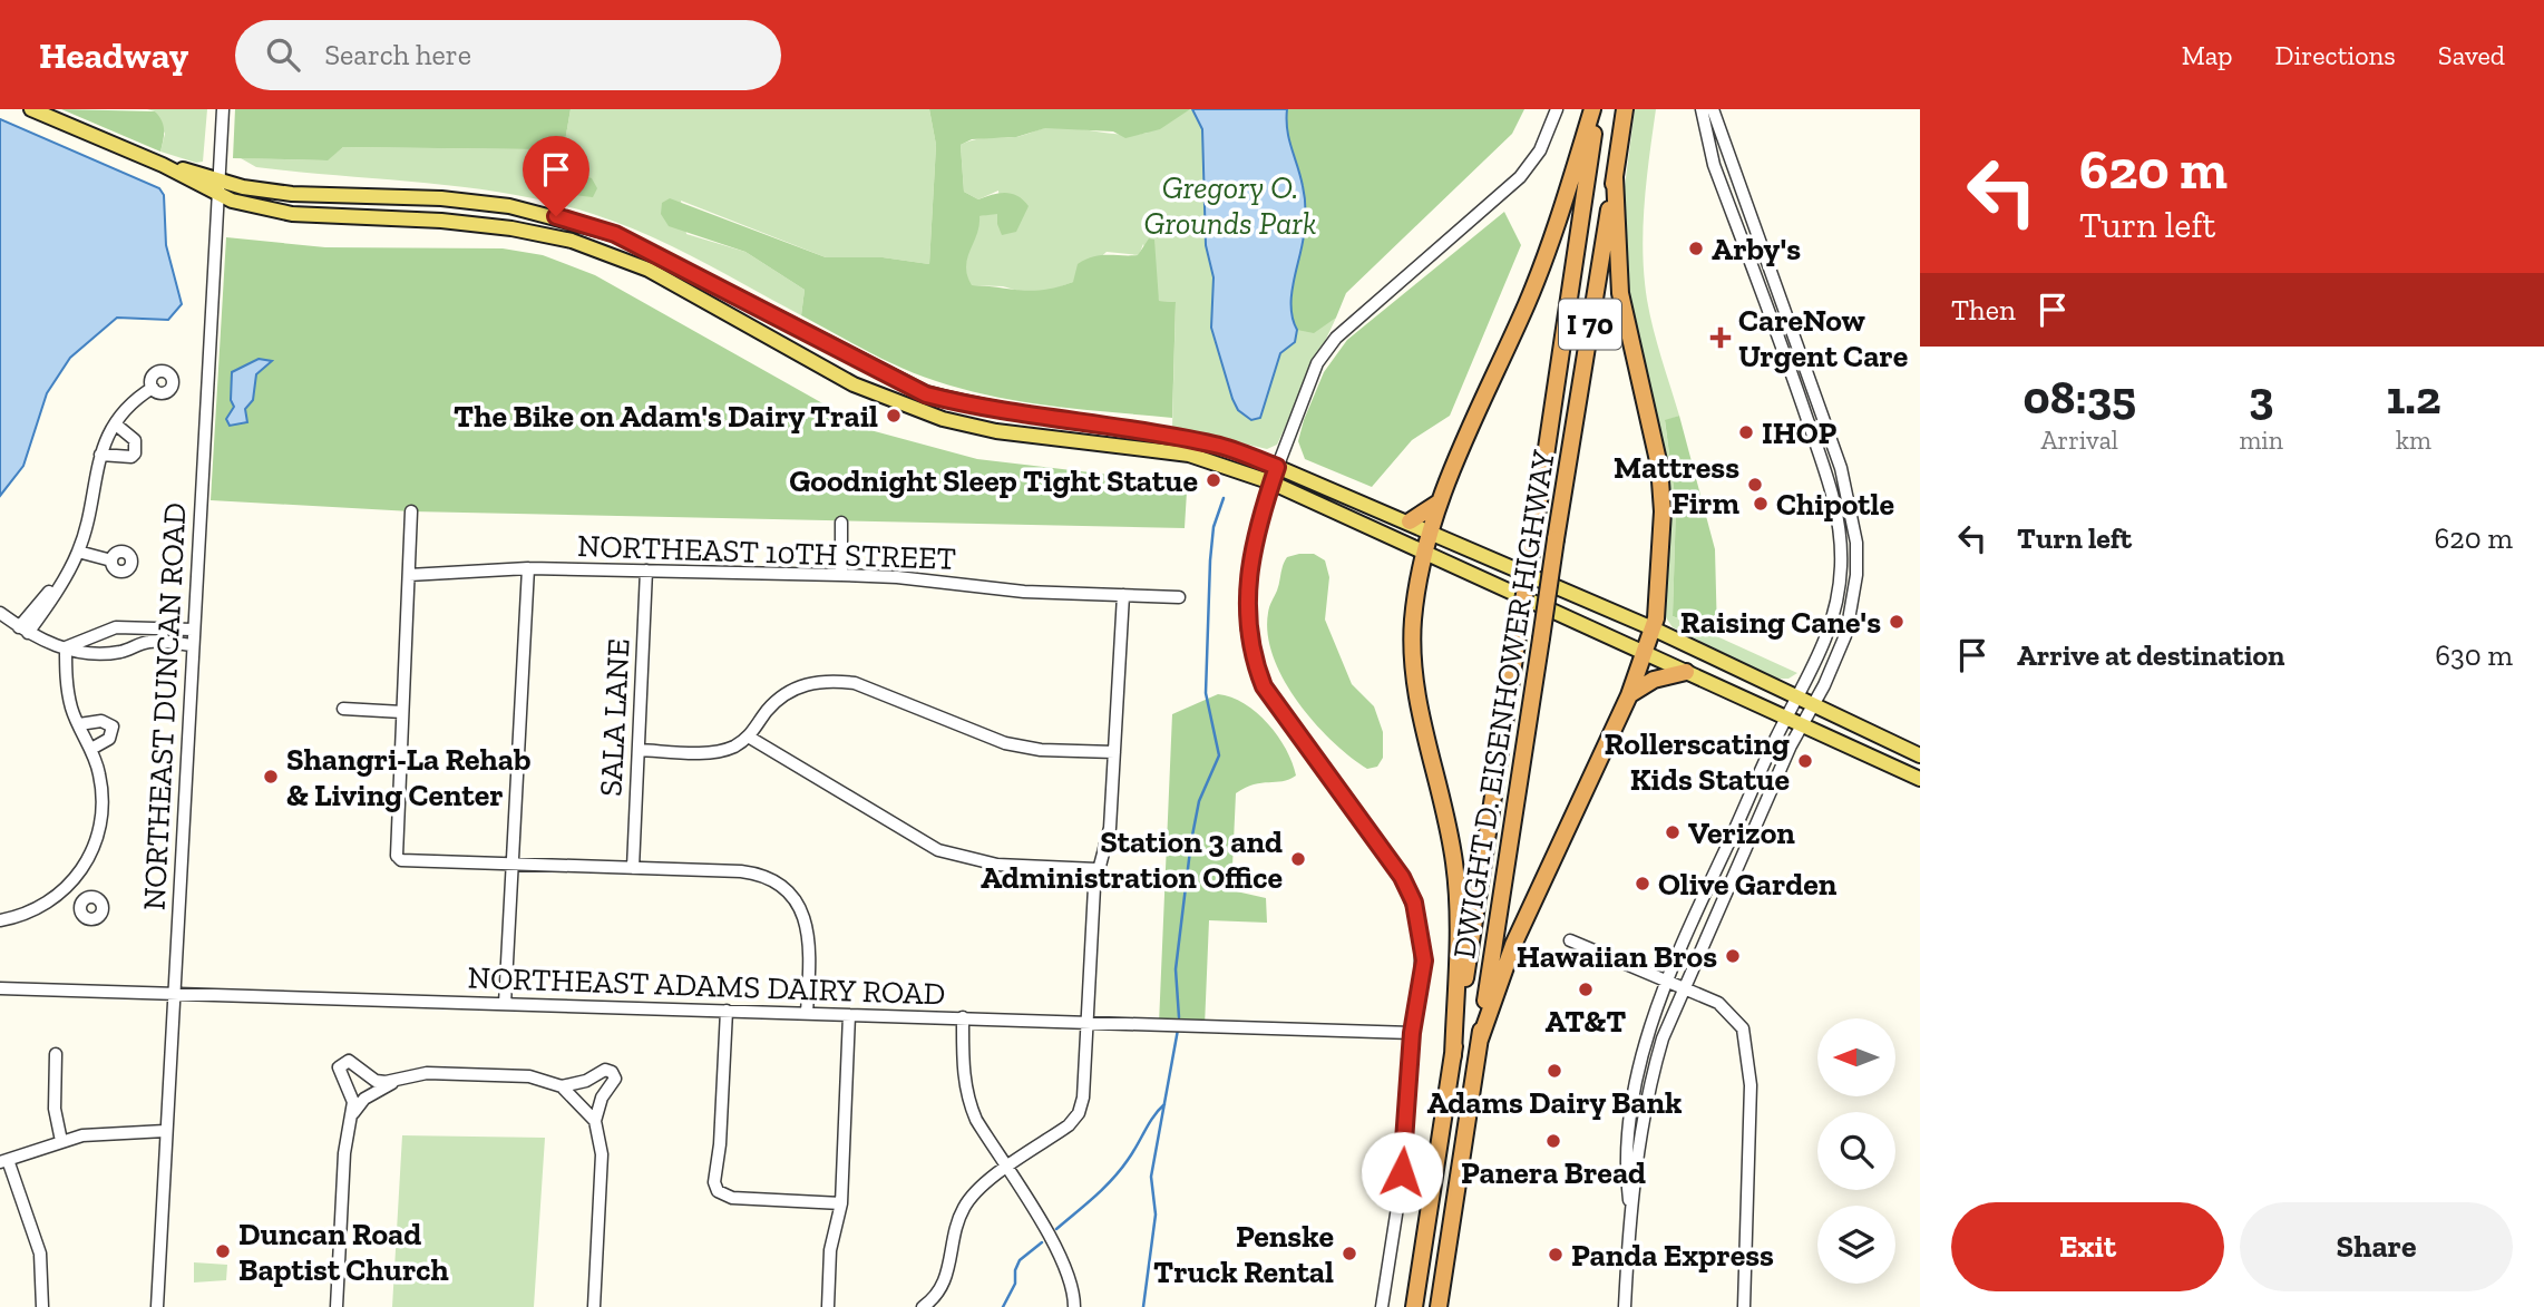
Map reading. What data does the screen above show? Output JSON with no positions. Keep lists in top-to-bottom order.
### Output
{
  "streets": {
    "highway": ["I 70", "DWIGHT D. EISENHOWER HIGHWAY"],
    "street": [
      "NORTHEAST 10TH STREET",
      "NORTHEAST DUNCAN ROAD",
      "SALA LANE",
      "NORTHEAST ADAMS DAIRY ROAD"
    ]
  },
  "crossings": [
    ["NORTHEAST 10TH STREET", "SALA LANE"],
    ["NORTHEAST DUNCAN ROAD", "NORTHEAST ADAMS DAIRY ROAD"]
  ],
  "parks": ["Gregory O. Grounds Park"],
  "places": {
    "other": [
      "Arby's",
      "The Bike on Adam's Dairy Trail",
      "IHOP",
      "Goodnight Sleep Tight Statue",
      "Mattress Firm",
      "Chipotle",
      "Raising Cane's",
      "Rollerscating Kids Statue",
      "Shangri-La Rehab & Living Center",
      "Verizon",
      "Station 3 and Administration Office",
      "Olive Garden",
      "Hawaiian Bros",
      "AT&T",
      "Adams Dairy Bank",
      "Panera Bread",
      "Duncan Road Baptist Church",
      "Penske Truck Rental",
      "Panda Express"
    ],
    "health": ["CareNow Urgent Care"]
  },
  "north": "left",
  "page": {
    "header": "Headway",
    "search": "Search here",
    "nav": ["Map", "Directions", "Saved"],
    "turn": ["620 m", "Turn left"],
    "then": "Then",
    "eta": [
      "08:35",
      "Arrival",
      "3",
      "min",
      "1.2",
      "km"
    ],
    "list": [
      {
        "name": "Turn left",
        "value": "620 m"
      },
      {
        "name": "Arrive at destination",
        "value": "630 m"
      }
    ],
    "buttons": ["Exit", "Share"]
  }
}
